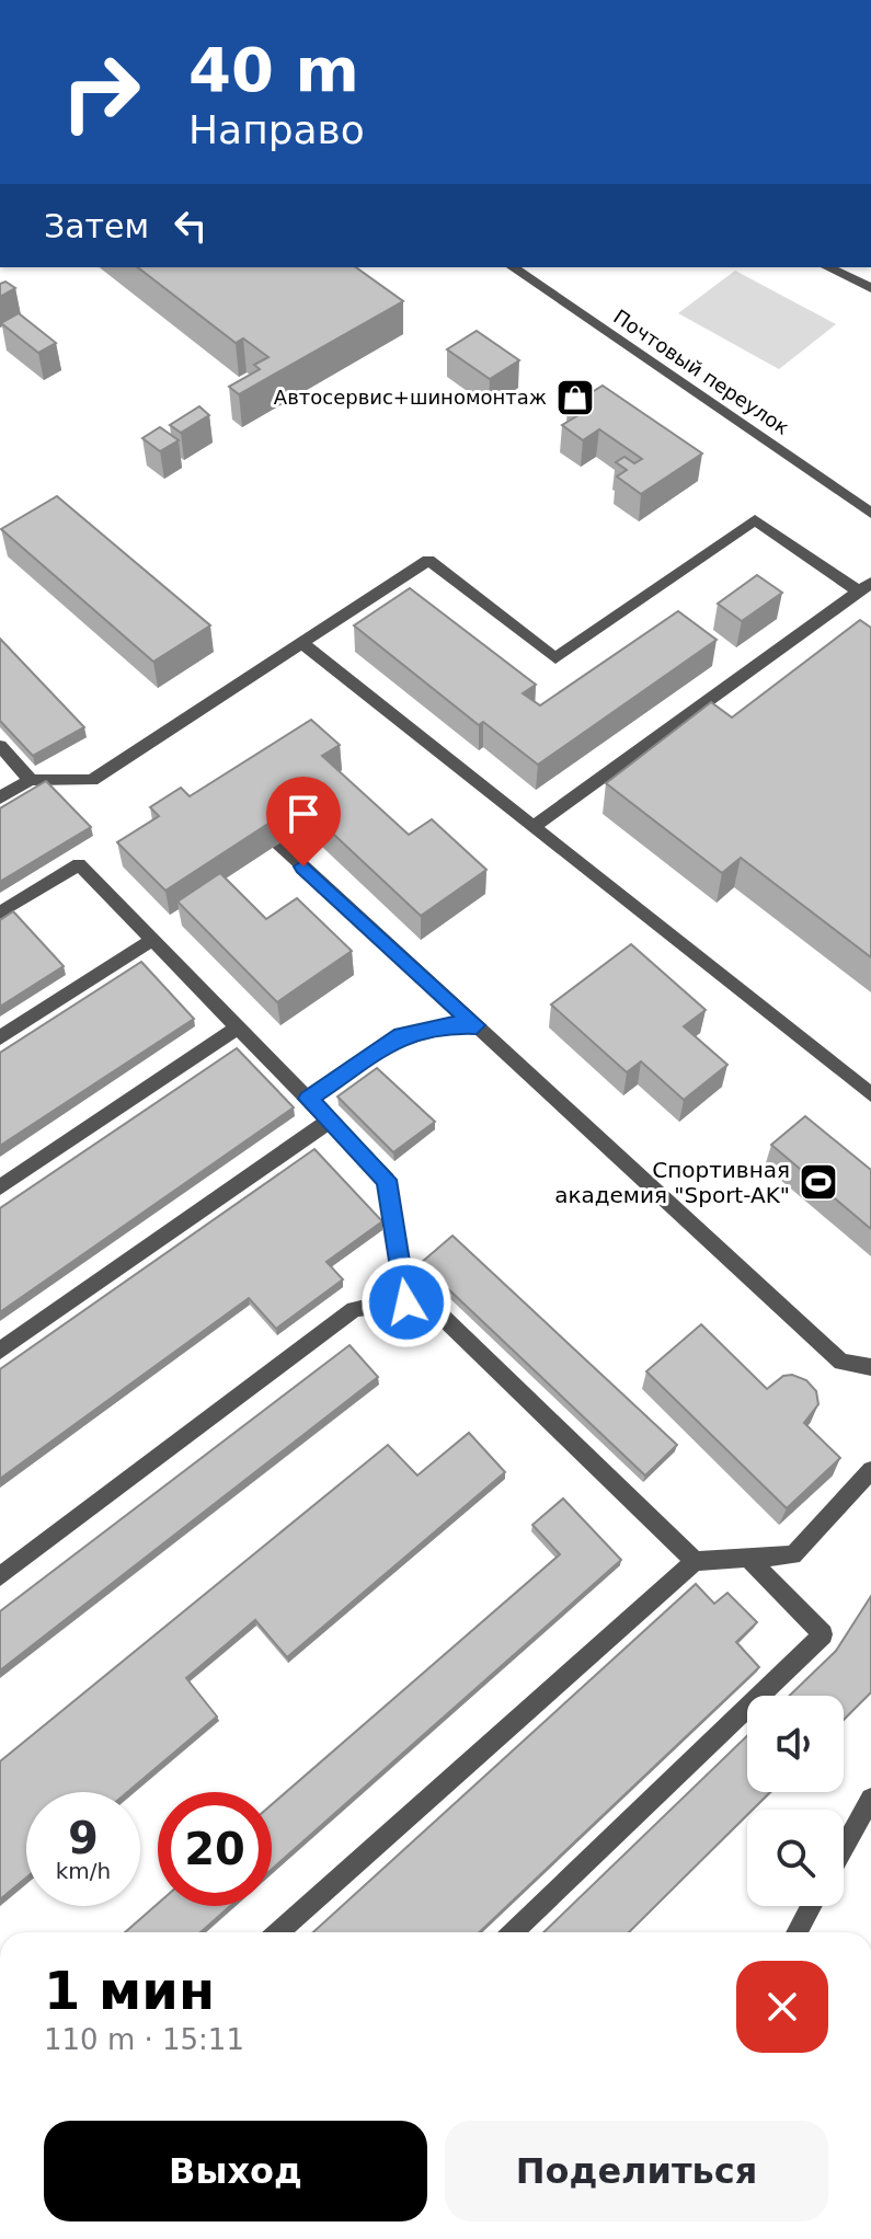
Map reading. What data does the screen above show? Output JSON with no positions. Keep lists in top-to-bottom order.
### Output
{
  "streets": {
    "street": ["Почтовый переулок"]
  },
  "places": {
    "shop": ["Автосервис+шиномонтаж"],
    "sports": ["Спортивная академия \"Sport-AK\""]
  },
  "page": {
    "turn": ["40 m", "Направо"],
    "then": "Затем",
    "speed": "9 km/h",
    "limit": "20",
    "heading": ["1 мин", "110 m · 15:11"],
    "buttons": ["Выход", "Поделиться"]
  }
}
